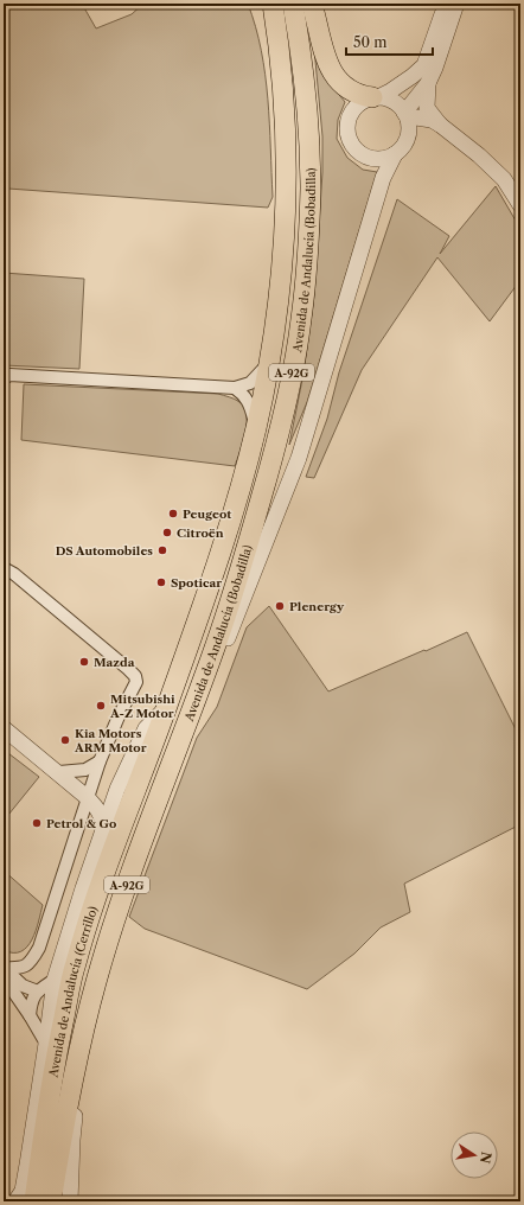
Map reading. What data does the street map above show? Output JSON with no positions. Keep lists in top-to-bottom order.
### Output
{
  "streets": {
    "highway": ["Avenida de Andalucía (Bobadilla)", "A-92G", "Avenida de Andalucía (Cerrillo)"]
  },
  "crossings": [
    ["Avenida de Andalucía (Bobadilla)", "Avenida de Andalucía (Cerrillo)"]
  ],
  "places": [
    "Peugeot",
    "Citroën",
    "DS Automobiles",
    "Spoticar",
    "Plenergy",
    "Mazda",
    "Mitsubishi A-Z Motor",
    "Kia Motors ARM Motor",
    "Petrol & Go"
  ],
  "scale_bar": "50 m",
  "north": "right"
}
